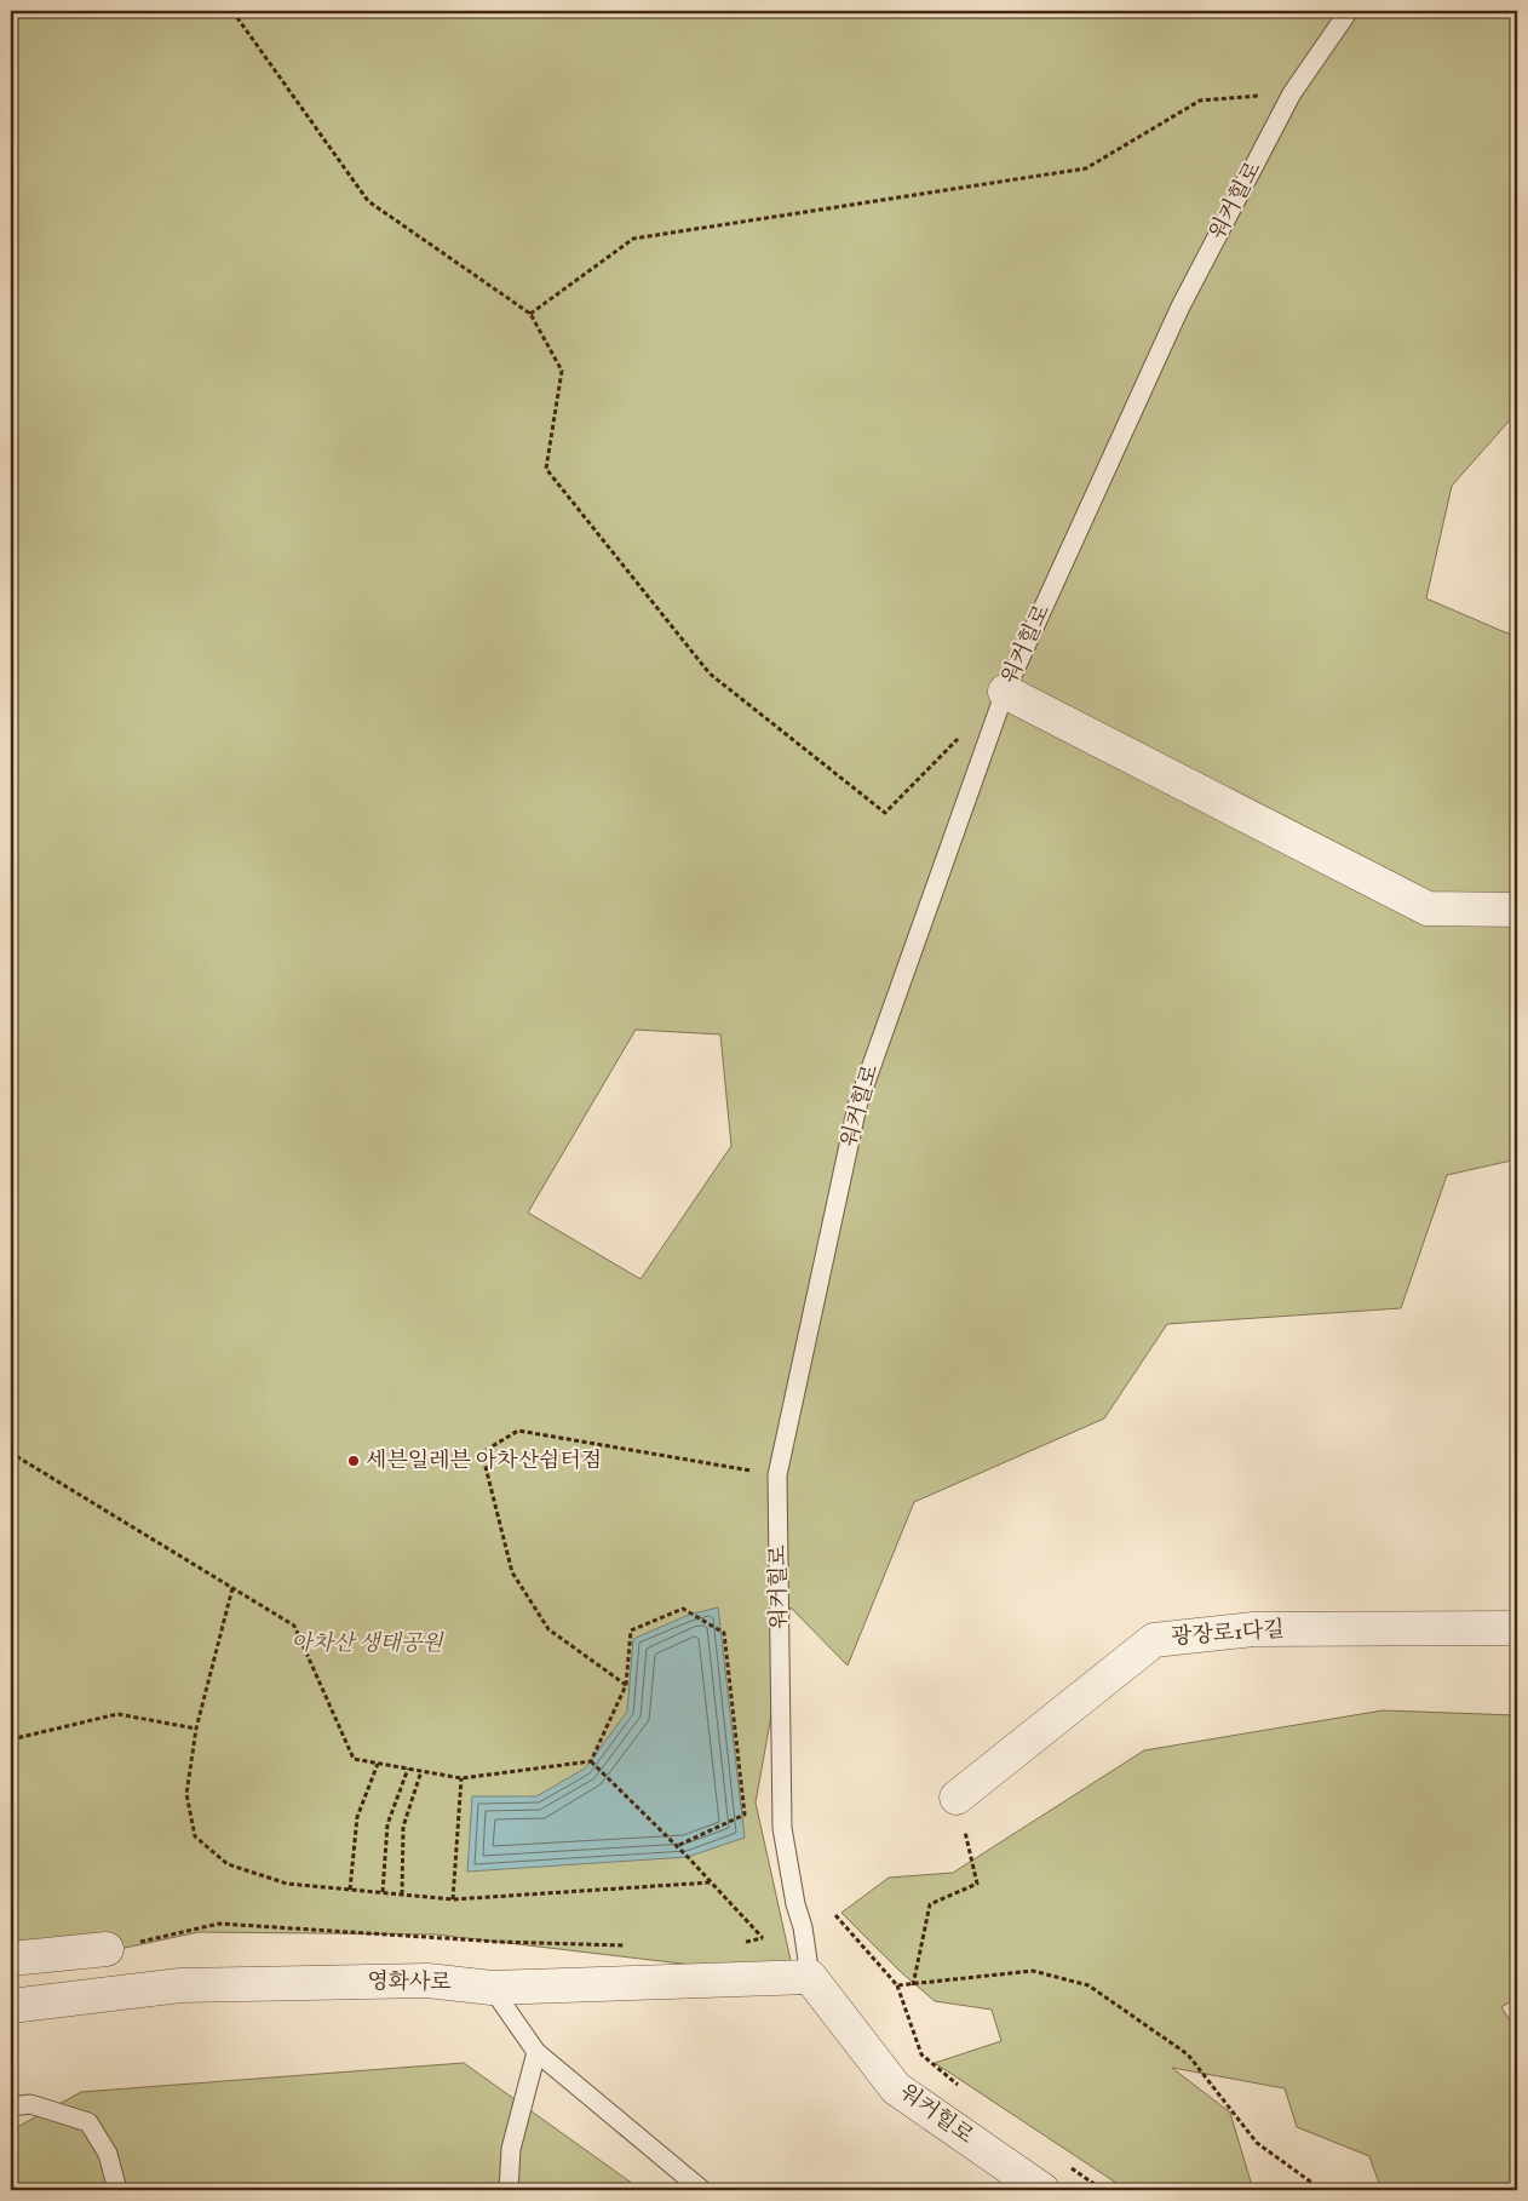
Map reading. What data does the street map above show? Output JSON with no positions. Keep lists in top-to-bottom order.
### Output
{
  "streets": {
    "street": ["워커힐로", "광장로1다길", "영화사로"]
  },
  "crossings": [
    ["워커힐로", "영화사로"]
  ],
  "parks": ["아차산 생태공원"],
  "places": ["세븐일레븐 아차산쉼터점"]
}
